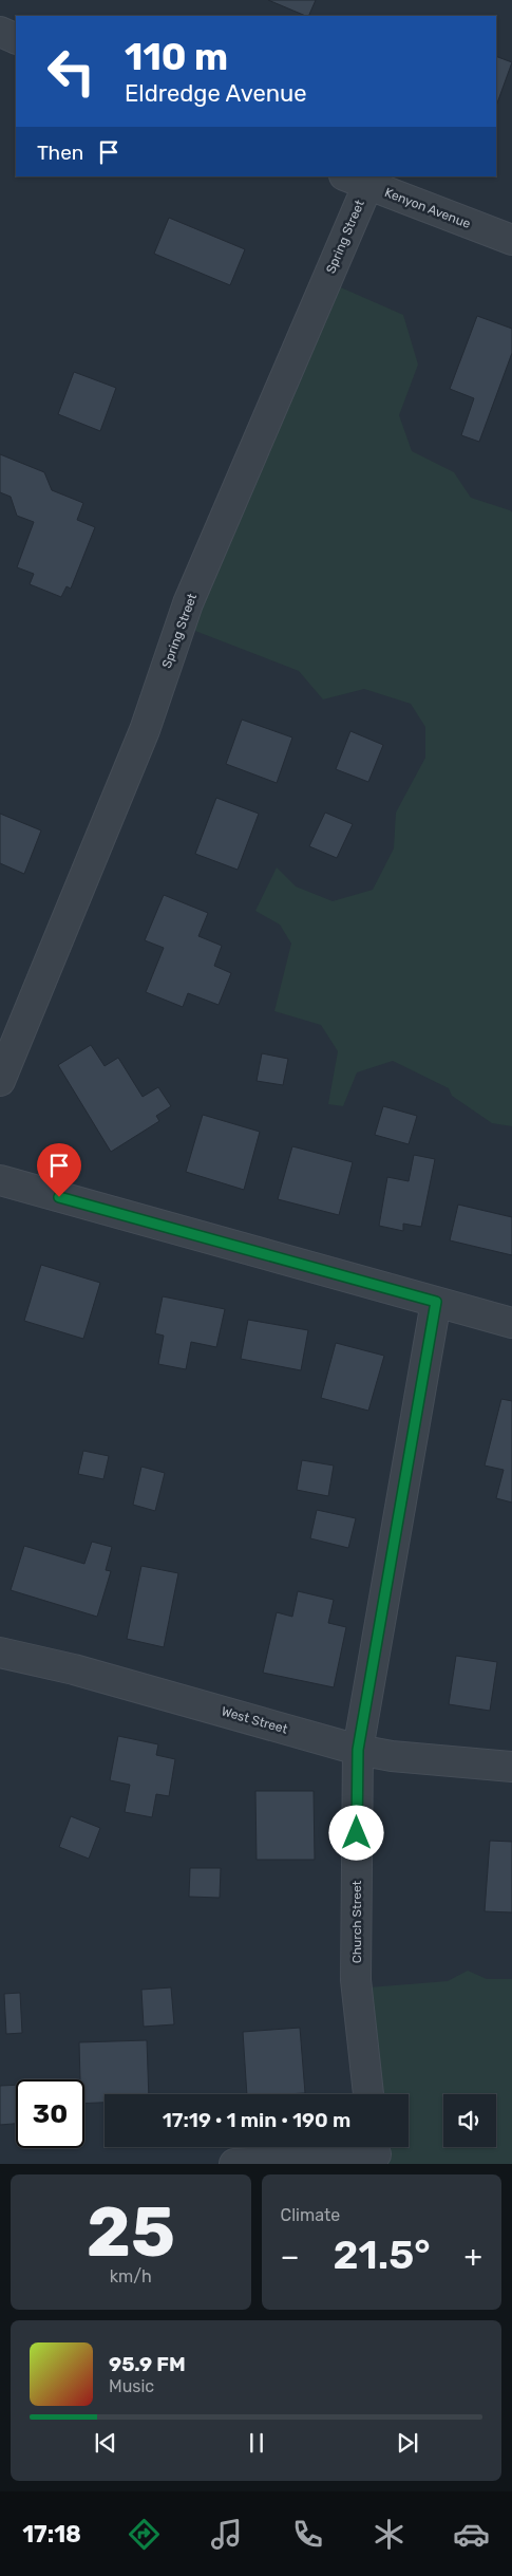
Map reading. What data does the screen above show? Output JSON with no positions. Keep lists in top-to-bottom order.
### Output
{
  "streets": {
    "street": [
      "Kenyon Avenue",
      "Spring Street",
      "West Street",
      "Church Street"
    ]
  },
  "crossings": [
    ["Kenyon Avenue", "Spring Street"],
    ["West Street", "Church Street"]
  ],
  "page": {
    "turn": ["110 m", "Eldredge Avenue"],
    "then": "Then",
    "limit": "30",
    "trip": "17:19 · 1 min · 190 m",
    "tile": [
      ["25", "km/h"],
      "Climate"
    ],
    "heat": ["−", "21.5°", "+"],
    "song": ["95.9 FM", "Music"],
    "tabs": "17:18"
  }
}
